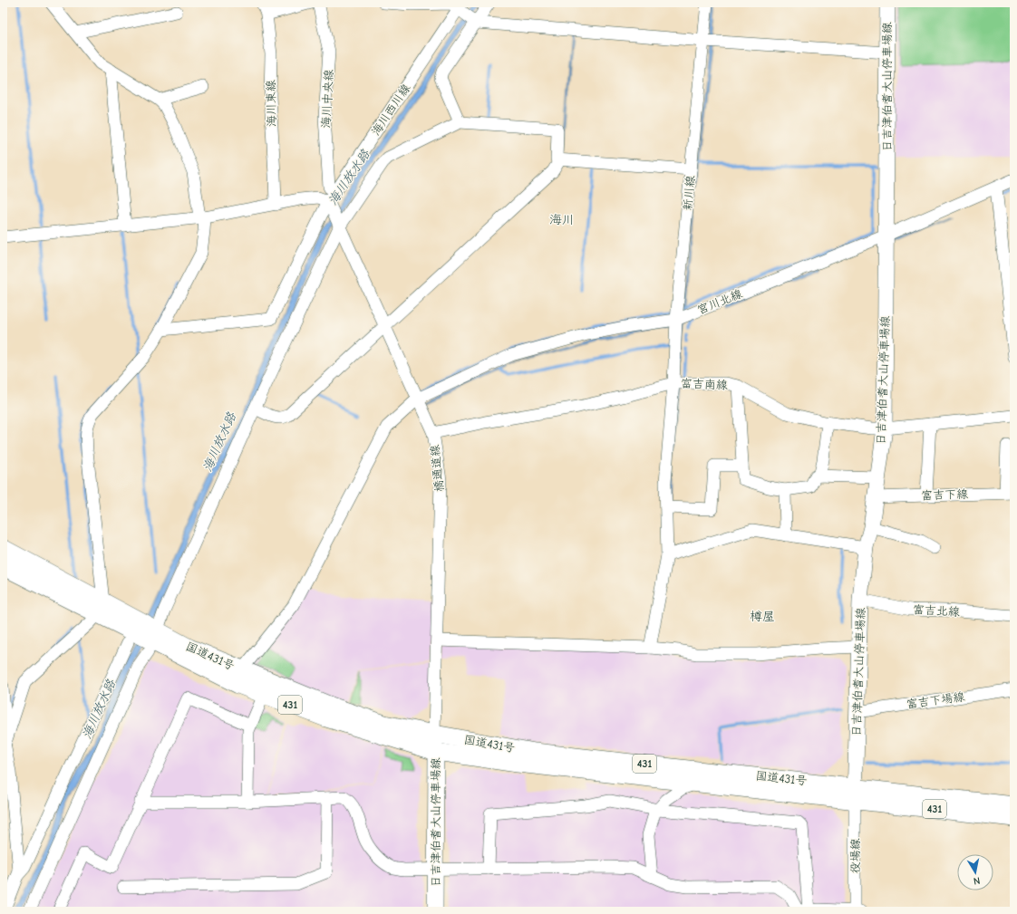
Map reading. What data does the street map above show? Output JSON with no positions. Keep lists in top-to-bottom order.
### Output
{
  "streets": {
    "highway": ["国道431号", "431"],
    "main road": ["日吉津伯耆大山停車場線"],
    "street": [
      "海川中央線",
      "海川東線",
      "海川西川線",
      "新川線",
      "宮川北線",
      "富吉南線",
      "橋通道線",
      "富吉下線",
      "富吉北線",
      "富吉下場線",
      "役場線"
    ]
  },
  "crossings": [
    ["日吉津伯耆大山停車場線", "宮川北線"],
    ["日吉津伯耆大山停車場線", "富吉南線"],
    ["日吉津伯耆大山停車場線", "橋通道線"],
    ["日吉津伯耆大山停車場線", "富吉下線"],
    ["日吉津伯耆大山停車場線", "富吉北線"],
    ["日吉津伯耆大山停車場線", "国道431号"],
    ["日吉津伯耆大山停車場線", "富吉下場線"],
    ["日吉津伯耆大山停車場線", "役場線"],
    ["海川中央線", "海川西川線"],
    ["海川中央線", "橋通道線"],
    ["新川線", "宮川北線"],
    ["新川線", "富吉南線"],
    ["宮川北線", "橋通道線"],
    ["宮川北線", "国道431号"],
    ["富吉南線", "橋通道線"],
    ["橋通道線", "国道431号"],
    ["国道431号", "役場線"]
  ],
  "districts": ["海川", "樽屋"],
  "water": ["海川放水路"],
  "north": "bottom"
}
